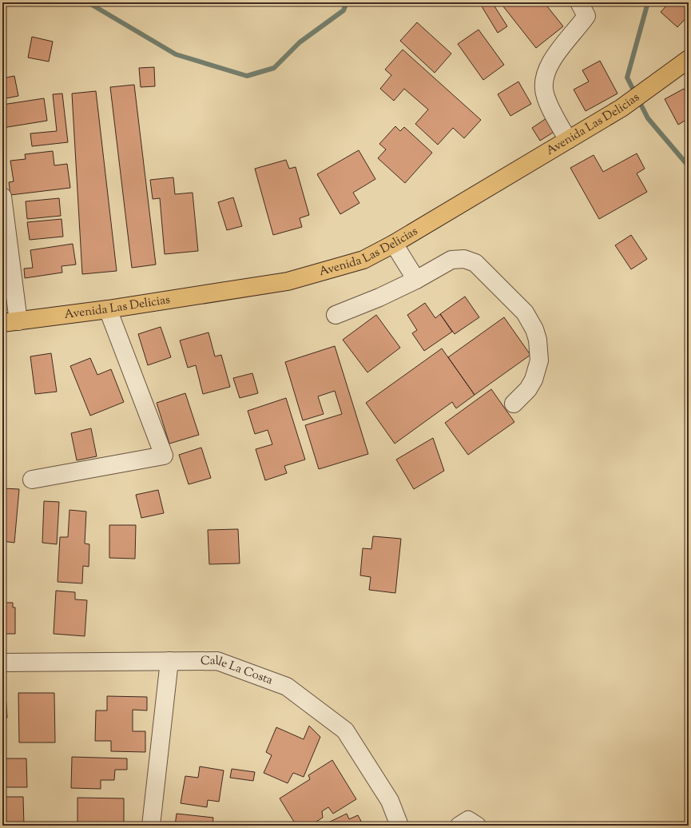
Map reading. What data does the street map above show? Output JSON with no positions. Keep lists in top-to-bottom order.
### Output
{
  "streets": {
    "main road": ["Avenida Las Delicias"],
    "street": ["Calle La Costa"]
  }
}
